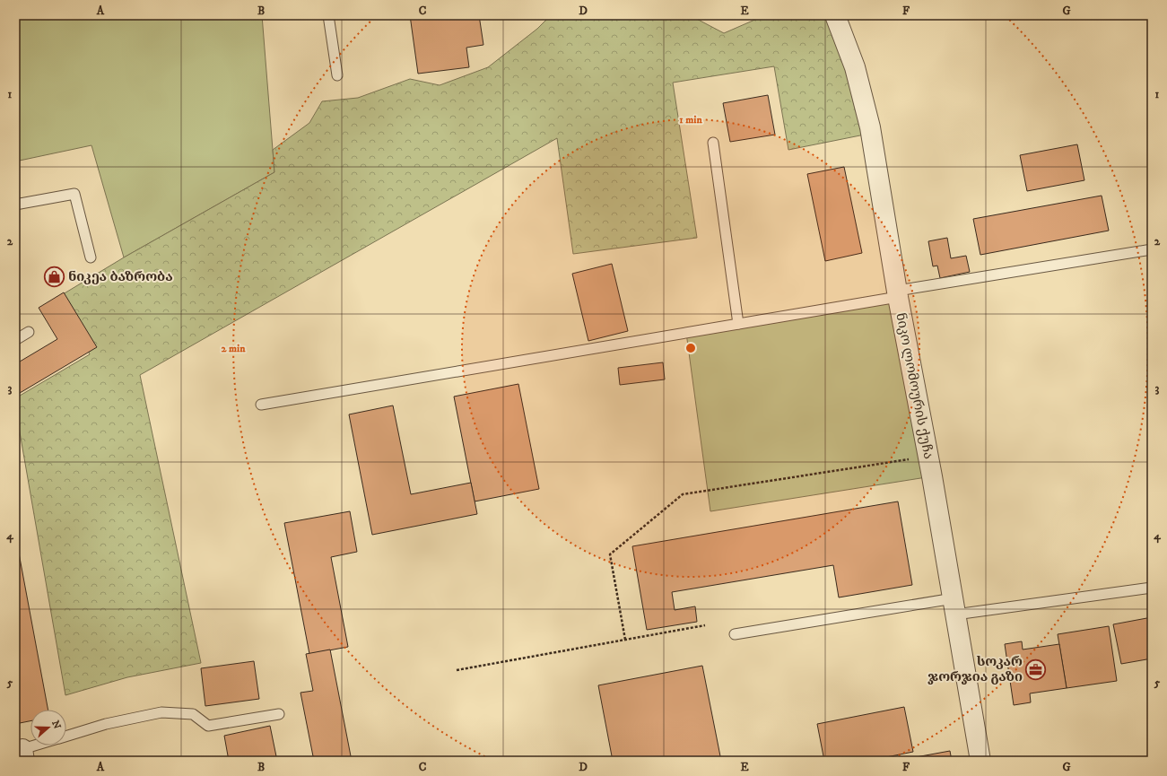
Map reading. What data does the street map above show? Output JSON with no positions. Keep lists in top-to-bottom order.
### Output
{
  "streets": {
    "street": ["ნიკო ლომოურის ქუჩა"]
  },
  "places": {
    "shop": ["ნიკეა ბაზრობა"],
    "office": ["სოკარ ჯორჯია გაზი"]
  },
  "north": "right",
  "grid": {
    "columns": [
      "A",
      "B",
      "C",
      "D",
      "E",
      "F",
      "G"
    ],
    "rows": [
      "1",
      "2",
      "3",
      "4",
      "5"
    ]
  },
  "rings": ["1 min", "2 min"]
}
